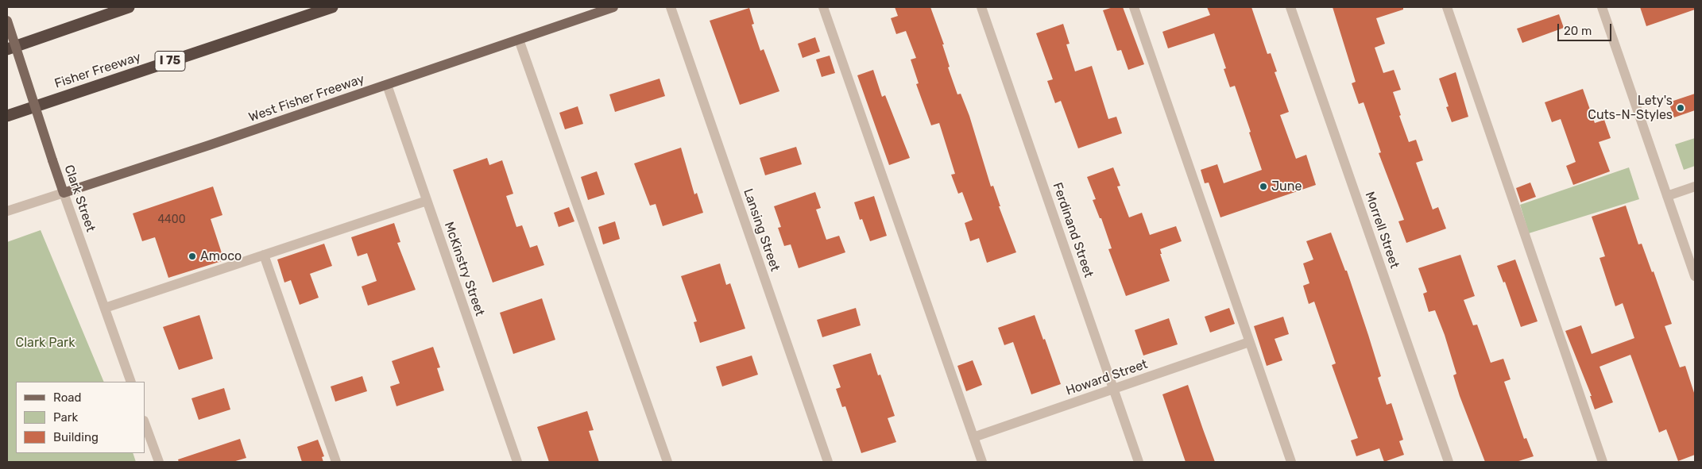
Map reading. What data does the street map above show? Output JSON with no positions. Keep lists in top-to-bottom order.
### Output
{
  "streets": {
    "highway": ["I 75", "Fisher Freeway"],
    "main road": ["West Fisher Freeway", "Clark Street"],
    "street": [
      "Lansing Street",
      "Ferdinand Street",
      "Morrell Street",
      "McKinstry Street",
      "Howard Street"
    ]
  },
  "crossings": [
    ["West Fisher Freeway", "Clark Street"],
    ["West Fisher Freeway", "McKinstry Street"],
    ["Ferdinand Street", "Howard Street"]
  ],
  "parks": ["Clark Park"],
  "places": ["Lety's Cuts-N-Styles", "June", "Amoco"],
  "house_numbers": ["4400"],
  "legend": ["Road", "Park", "Building"],
  "scale_bar": "20 m"
}
